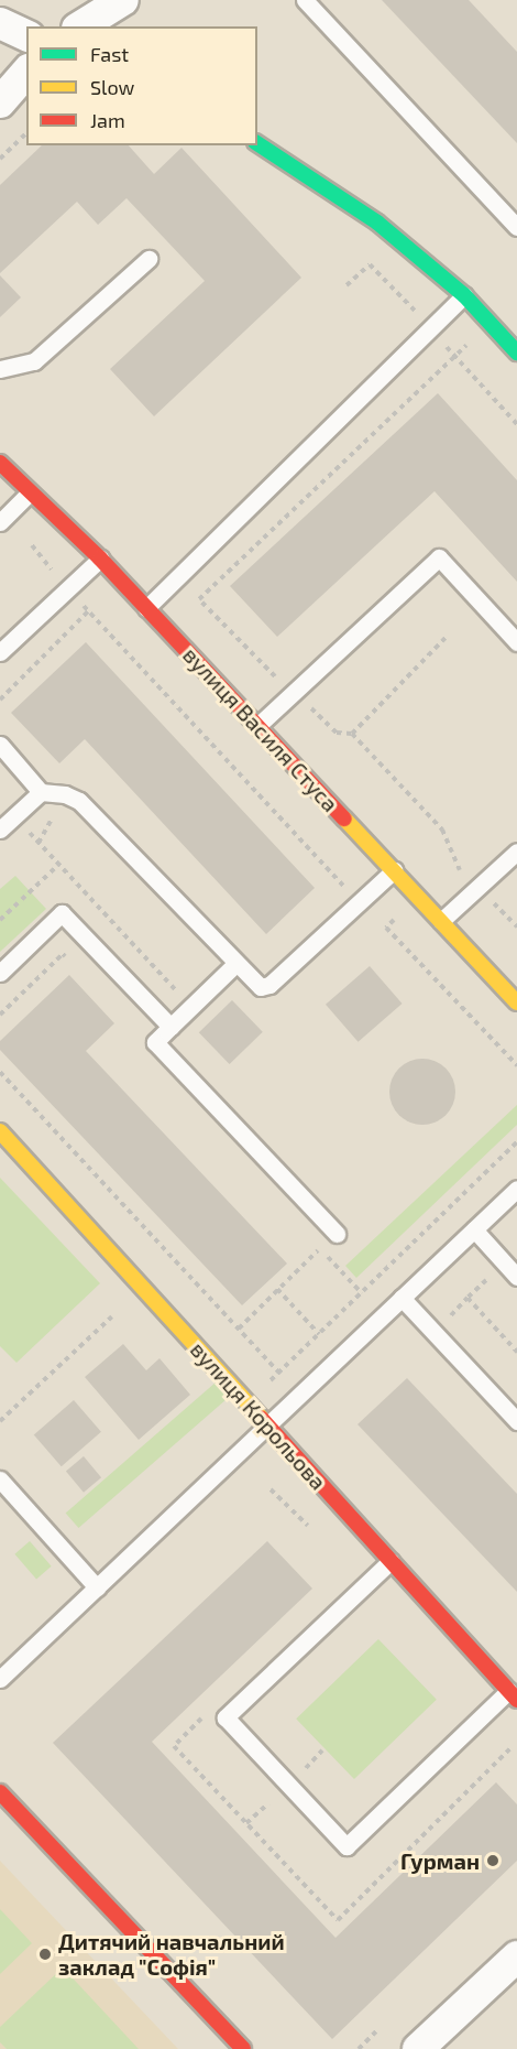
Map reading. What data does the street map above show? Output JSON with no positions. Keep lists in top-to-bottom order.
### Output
{
  "streets": {
    "street": ["вулиця Василя Стуса", "вулиця Корольова"]
  },
  "places": ["Гурман", "Дитячий навчальний заклад \"Софія\""],
  "legend": ["Fast", "Slow", "Jam"]
}
